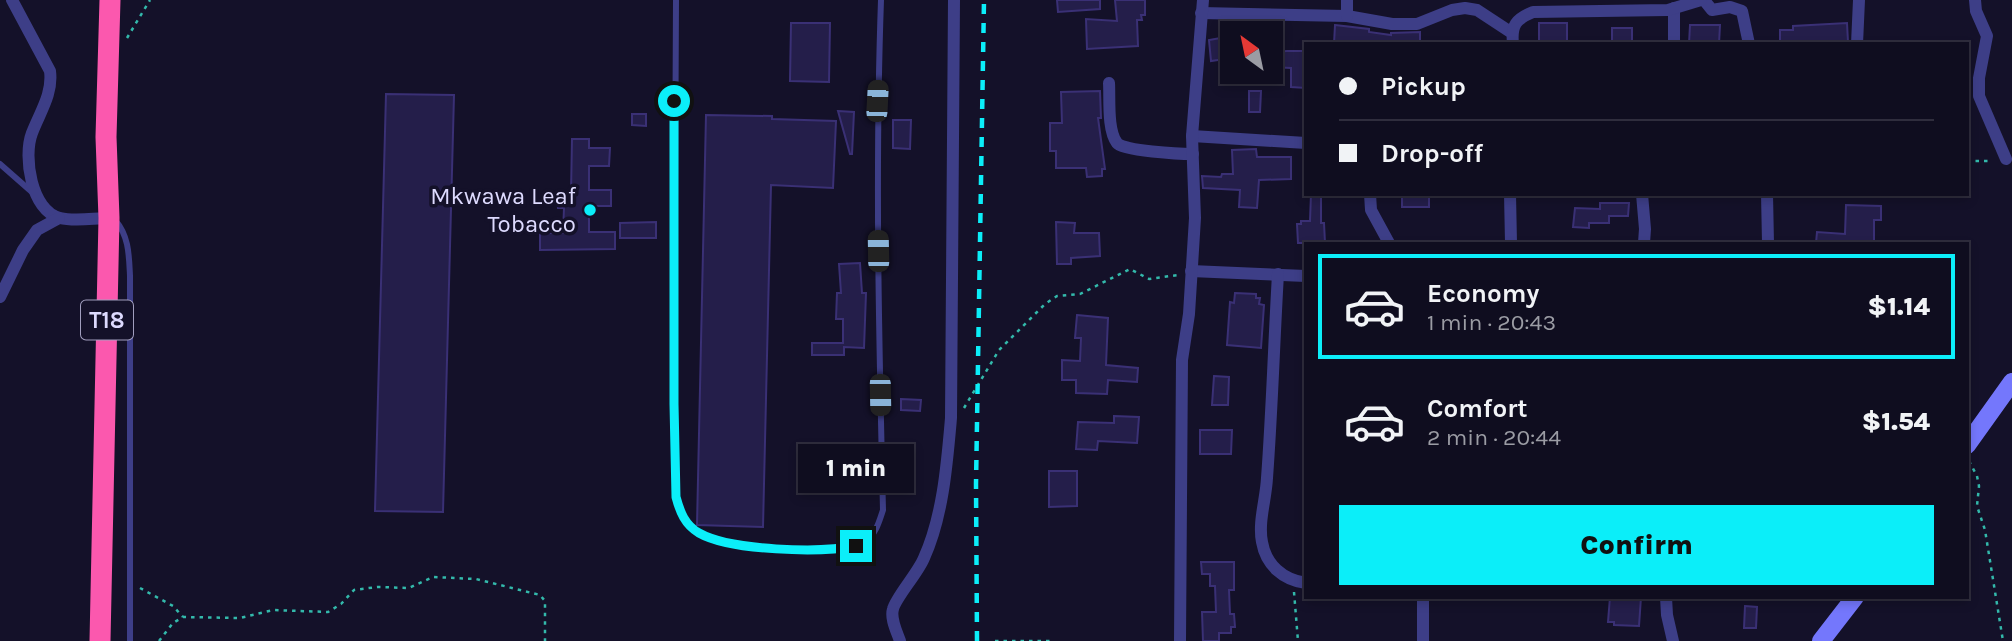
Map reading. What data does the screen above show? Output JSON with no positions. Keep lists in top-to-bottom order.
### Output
{
  "streets": {
    "highway": ["T18"]
  },
  "places": ["Mkwawa Leaf Tobacco"],
  "north": "top left",
  "page": {
    "banner": ["Pickup", "Drop-off"],
    "list": [
      {
        "name": "Economy",
        "note": "1 min · 20:43",
        "value": "$1.14"
      },
      {
        "name": "Comfort",
        "note": "2 min · 20:44",
        "value": "$1.54"
      }
    ],
    "bubble": "1 min",
    "buttons": "Confirm"
  }
}
